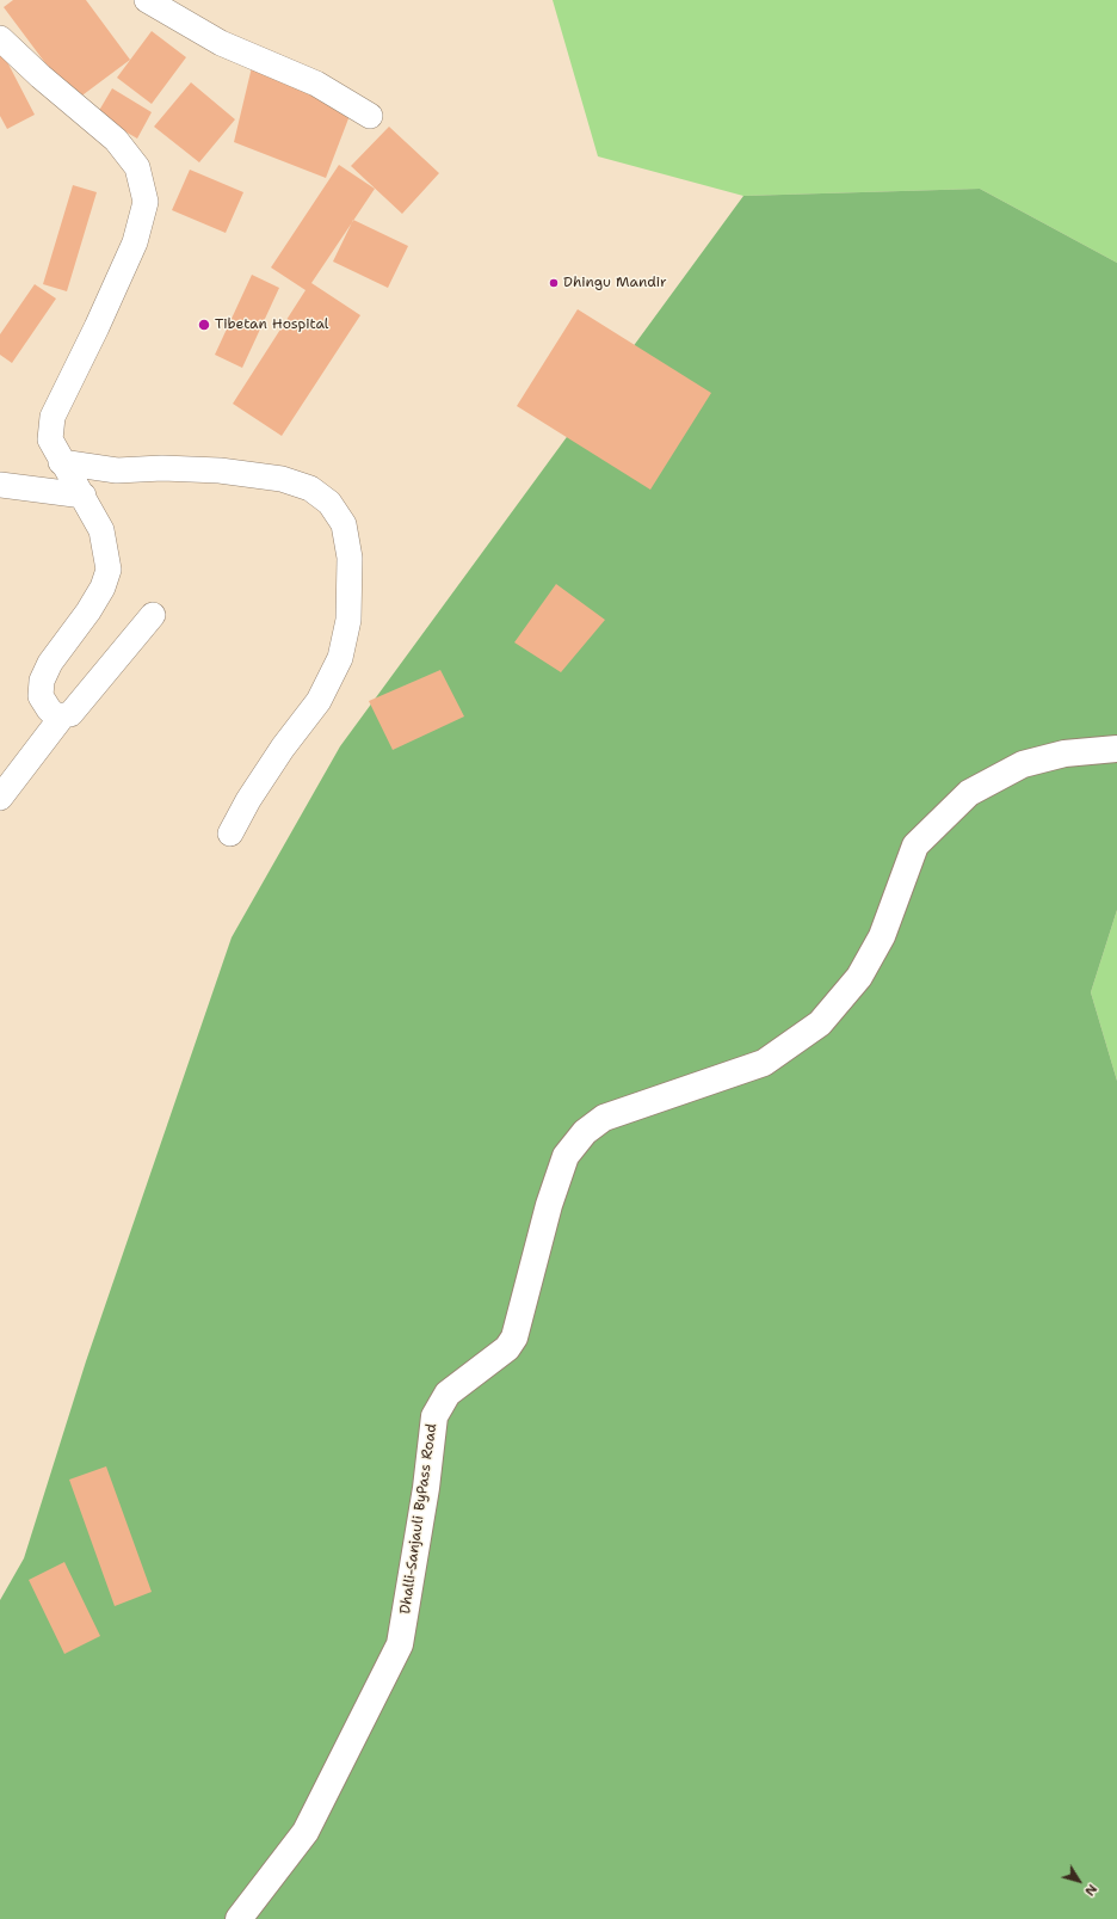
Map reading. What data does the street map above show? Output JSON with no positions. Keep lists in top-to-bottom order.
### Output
{
  "streets": {
    "main road": ["Dhalli-Sanjauli ByPass Road"]
  },
  "places": ["Dhingu Mandir", "Tibetan Hospital"],
  "north": "bottom right"
}
